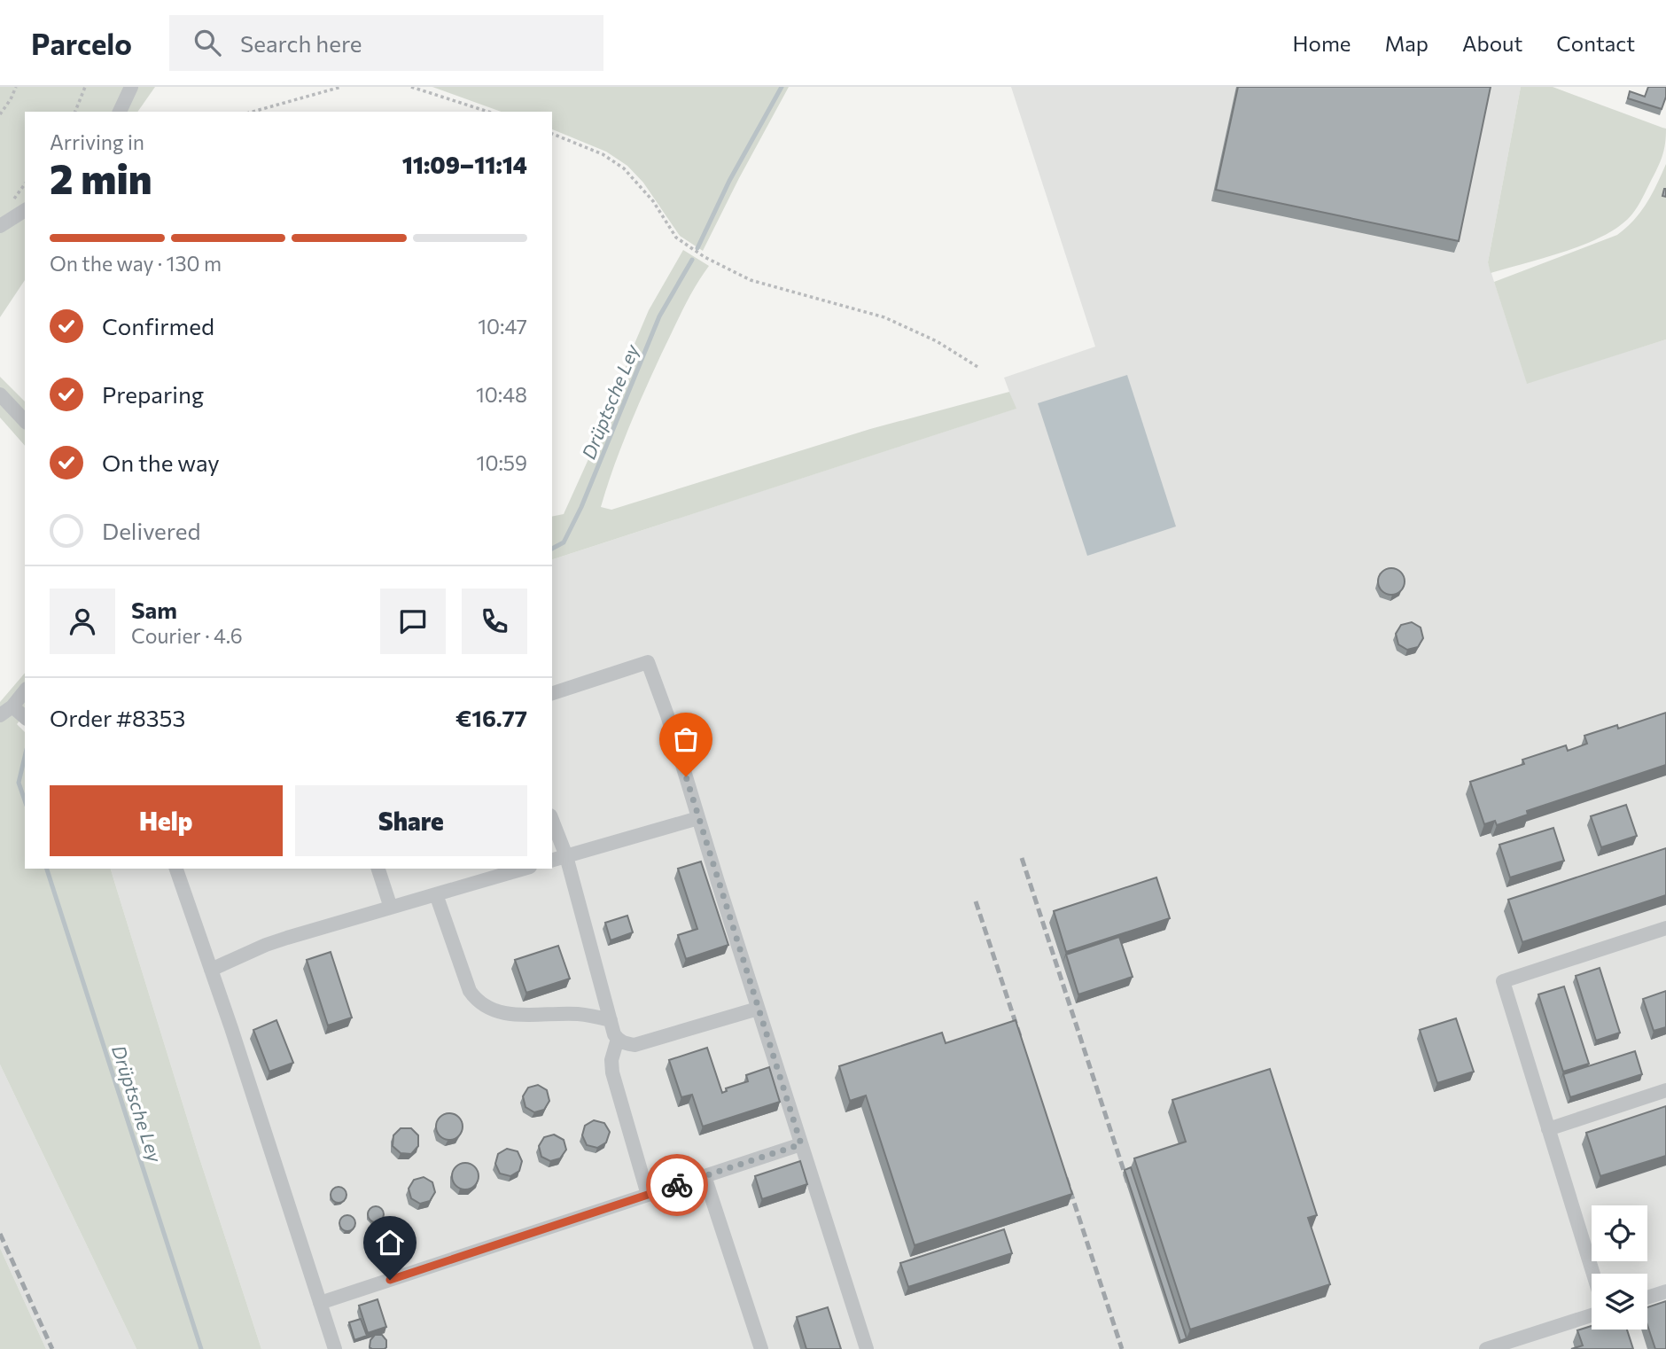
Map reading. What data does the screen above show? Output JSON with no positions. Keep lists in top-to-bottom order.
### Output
{
  "water": ["Drüptsche Ley"],
  "page": {
    "header": "Parcelo",
    "search": "Search here",
    "nav": [
      "Home",
      "Map",
      "About",
      "Contact"
    ],
    "heading": ["2 min", "Arriving in", "11:09–11:14"],
    "panel": [
      "Sam",
      "Courier · 4.6",
      "Order #8353",
      "€16.77"
    ],
    "bar": "On the way · 130 m",
    "list": [
      ["Confirmed", "10:47"],
      ["Preparing", "10:48"],
      ["On the way", "10:59"],
      "Delivered"
    ],
    "buttons": ["Help", "Share"]
  }
}
